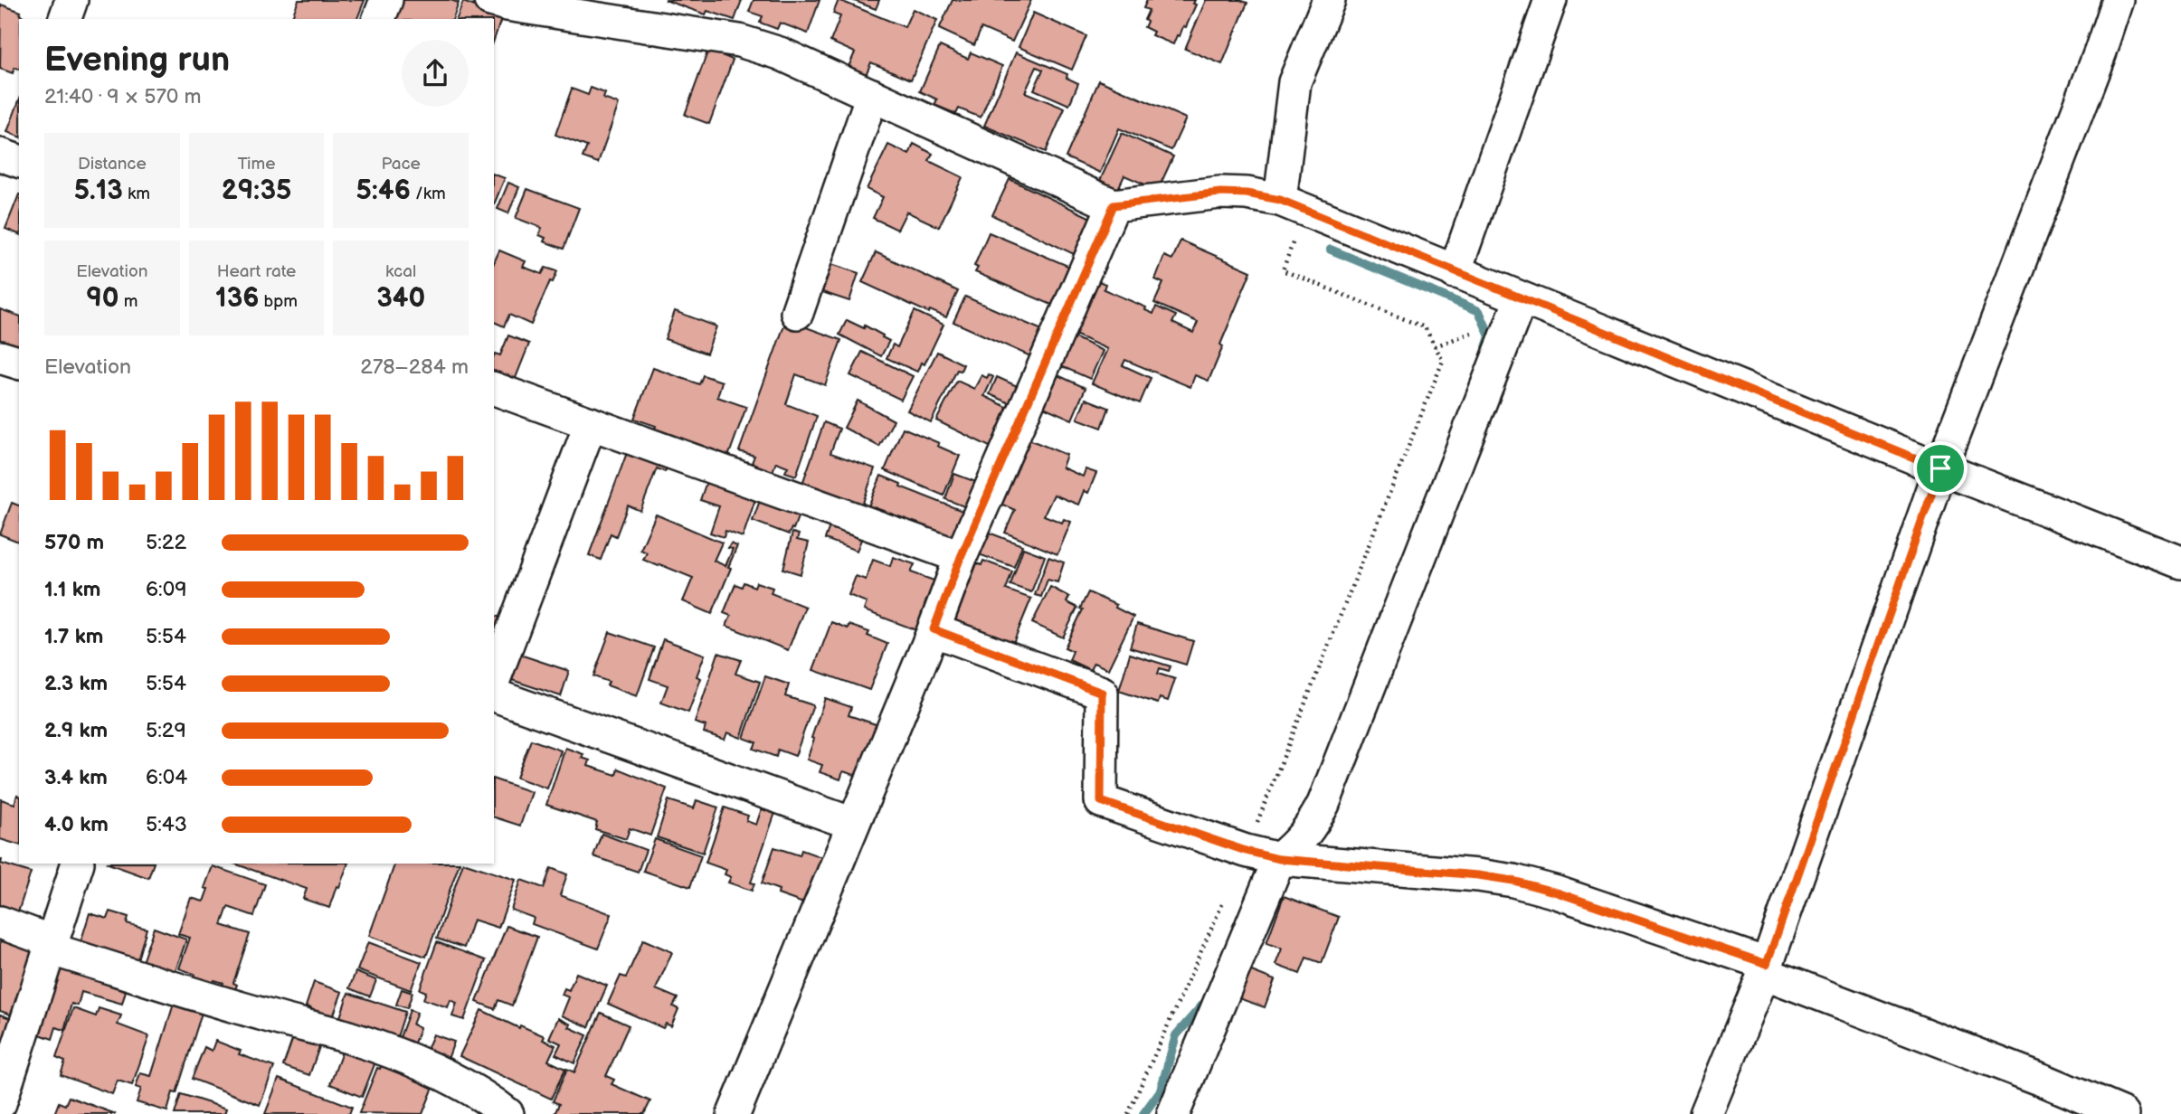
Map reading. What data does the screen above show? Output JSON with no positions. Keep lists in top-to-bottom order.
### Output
{
  "page": {
    "heading": ["Evening run", "21:40 · 9 × 570 m"],
    "stats": [
      ["Distance", "5.13 km"],
      ["Time", "29:35"],
      ["Pace", "5:46 /km"],
      ["Elevation", "90 m"],
      ["Heart rate", "136 bpm"],
      ["kcal", "340"]
    ],
    "chart": ["Elevation", "278–284 m"],
    "list": [
      {
        "name": "570 m",
        "note": "5:22"
      },
      {
        "name": "1.1 km",
        "note": "6:09"
      },
      {
        "name": "1.7 km",
        "note": "5:54"
      },
      {
        "name": "2.3 km",
        "note": "5:54"
      },
      {
        "name": "2.9 km",
        "note": "5:29"
      },
      {
        "name": "3.4 km",
        "note": "6:04"
      },
      {
        "name": "4.0 km",
        "note": "5:43"
      }
    ]
  }
}
